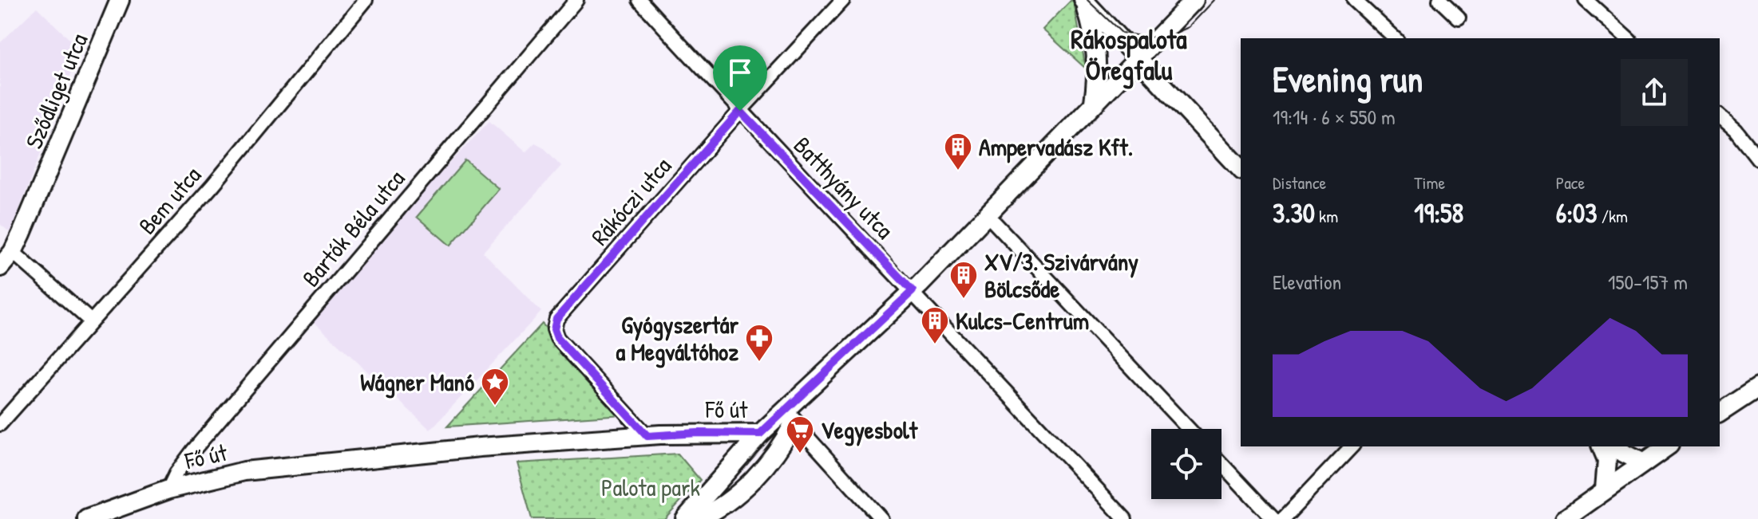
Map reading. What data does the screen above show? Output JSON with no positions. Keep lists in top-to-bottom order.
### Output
{
  "streets": {
    "street": [
      "Sződliget utca",
      "Batthyány utca",
      "Bem utca",
      "Rákóczi utca",
      "Bartók Béla utca",
      "Fő út"
    ]
  },
  "crossings": [
    ["Batthyány utca", "Rákóczi utca"],
    ["Batthyány utca", "Fő út"],
    ["Rákóczi utca", "Fő út"],
    ["Bartók Béla utca", "Fő út"]
  ],
  "districts": ["Rákospalota Öregfalu"],
  "parks": ["Palota park"],
  "places": {
    "building": ["Ampervadász Kft.", "XV/3. Szivárvány Bölcsőde", "Kulcs-Centrum"],
    "pharmacy": ["Gyógyszertár a Megváltóhoz"],
    "place": ["Wágner Manó"],
    "supermarket": ["Vegyesbolt"]
  },
  "page": {
    "heading": ["Evening run", "19:14 · 6 × 550 m"],
    "stats": [
      ["Distance", "3.30 km"],
      ["Time", "19:58"],
      ["Pace", "6:03 /km"]
    ],
    "chart": ["Elevation", "150–157 m"]
  }
}
